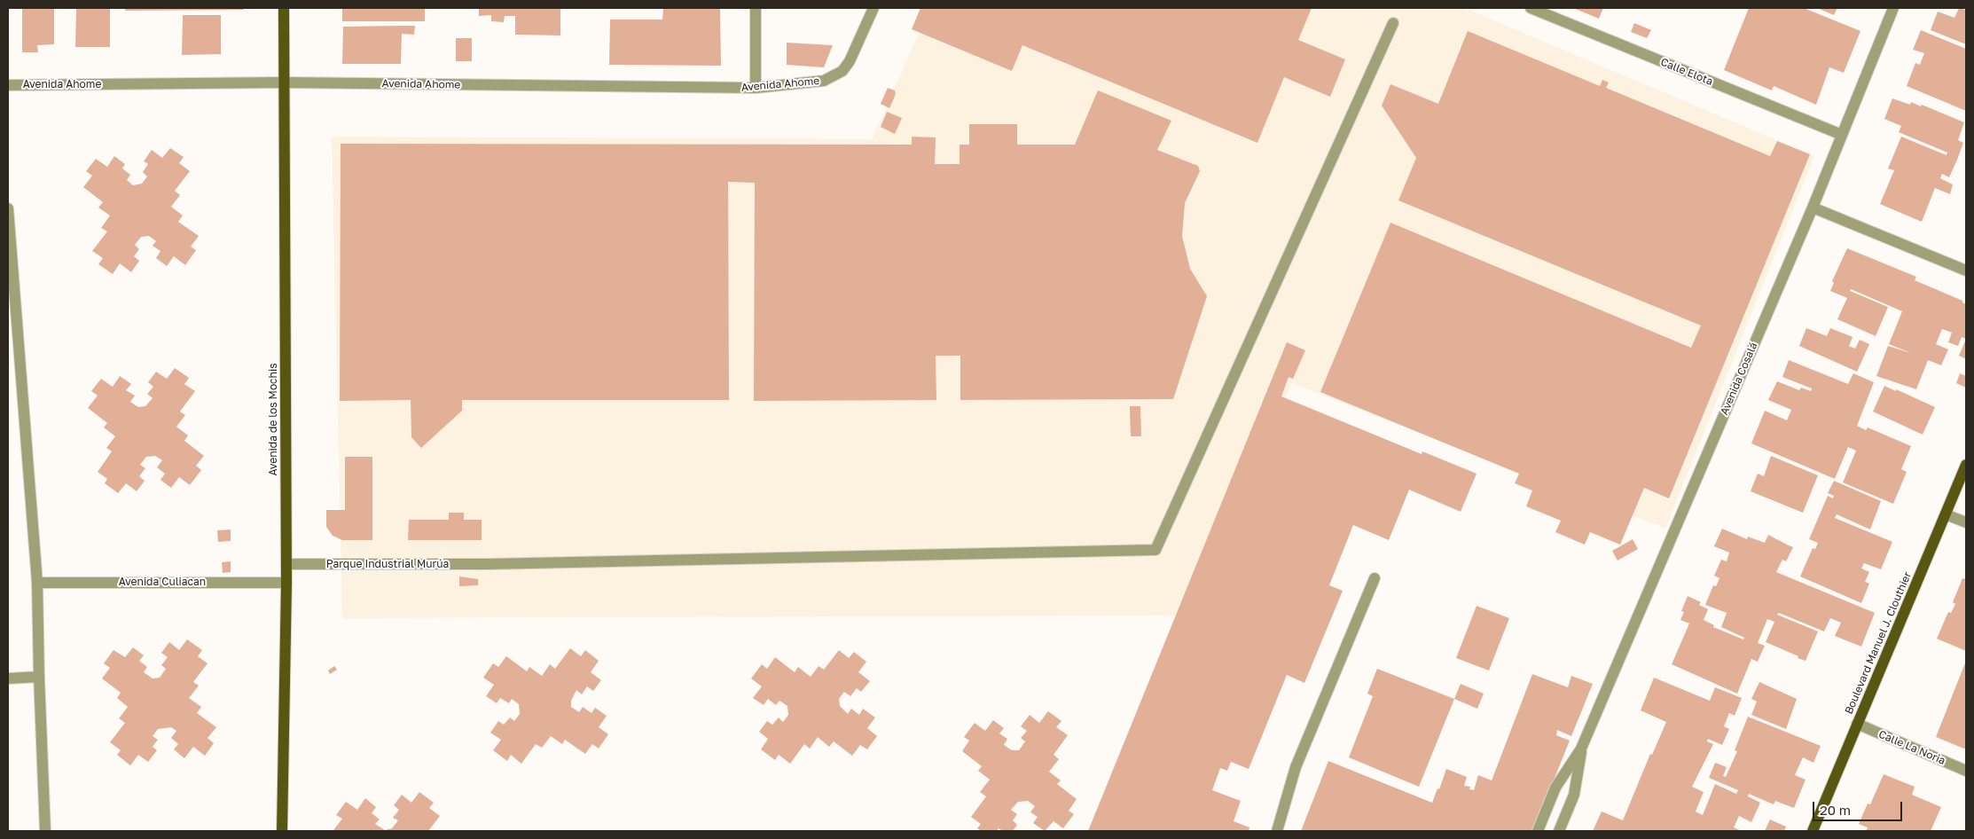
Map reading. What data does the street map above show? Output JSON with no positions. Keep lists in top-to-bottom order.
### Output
{
  "streets": {
    "main road": ["Avenida de los Mochis", "Boulevard Manuel J. Clouthier"],
    "street": [
      "Calle Elota",
      "Avenida Ahome",
      "Avenida Cosalá",
      "Parque Industrial Murúa",
      "Avenida Culiacan",
      "Calle La Noria"
    ]
  },
  "crossings": [
    ["Calle Elota", "Avenida Cosalá"],
    ["Avenida Ahome", "Avenida de los Mochis"],
    ["Avenida de los Mochis", "Parque Industrial Murúa"],
    ["Avenida de los Mochis", "Avenida Culiacan"],
    ["Boulevard Manuel J. Clouthier", "Calle La Noria"]
  ],
  "scale_bar": "20 m"
}
